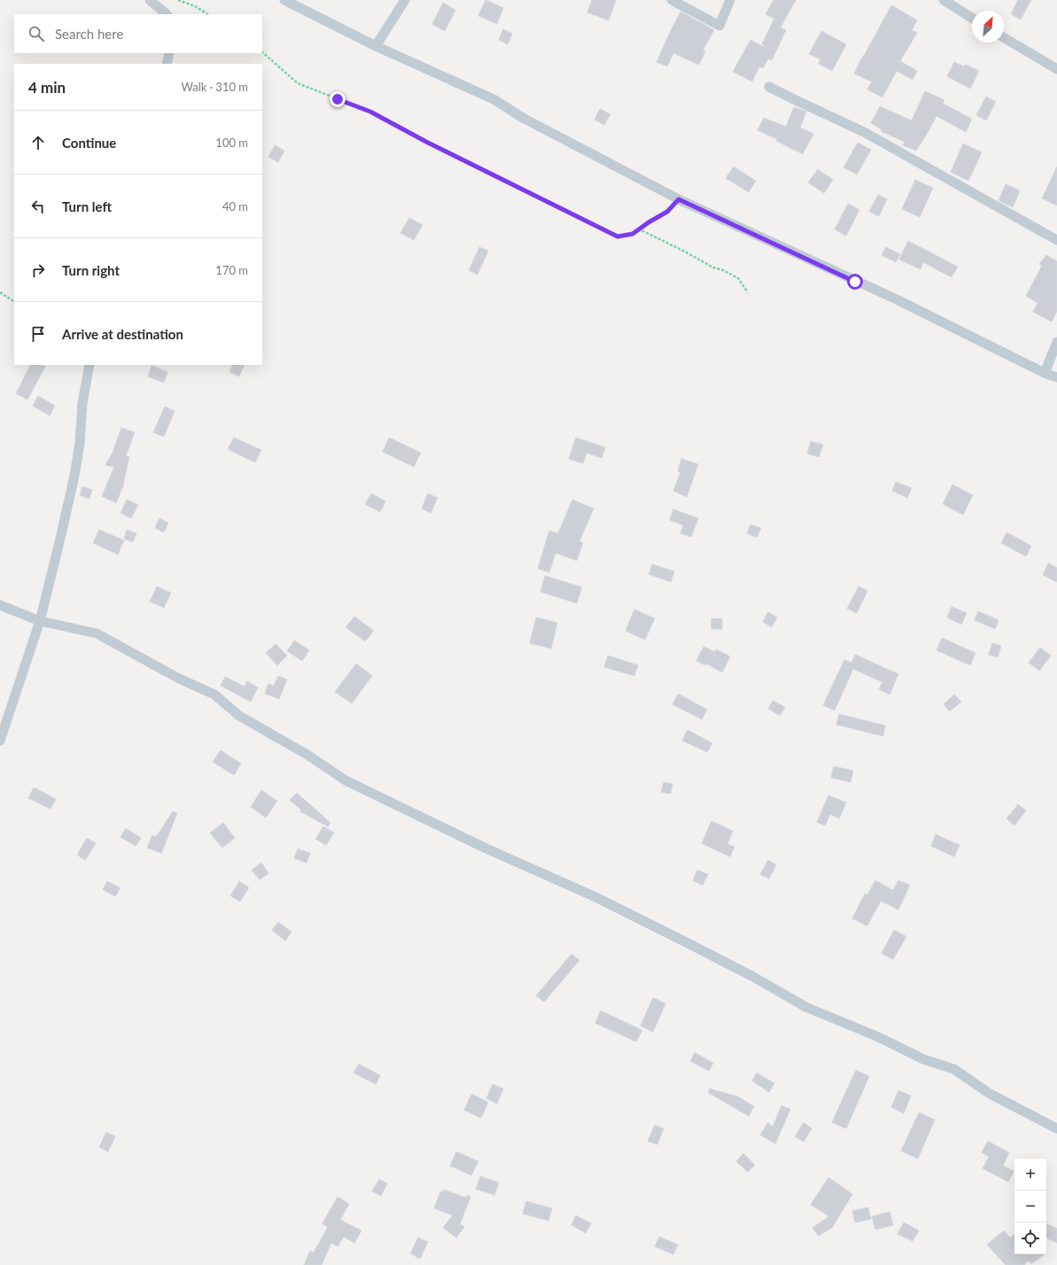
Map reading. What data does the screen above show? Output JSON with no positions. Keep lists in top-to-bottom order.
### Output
{
  "north": "top right",
  "page": {
    "search": "Search here",
    "heading": ["4 min", "Walk · 310 m"],
    "list": [
      ["Continue", "100 m"],
      ["Turn left", "40 m"],
      ["Turn right", "170 m"],
      "Arrive at destination"
    ],
    "map_buttons": ["+", "−"]
  }
}
